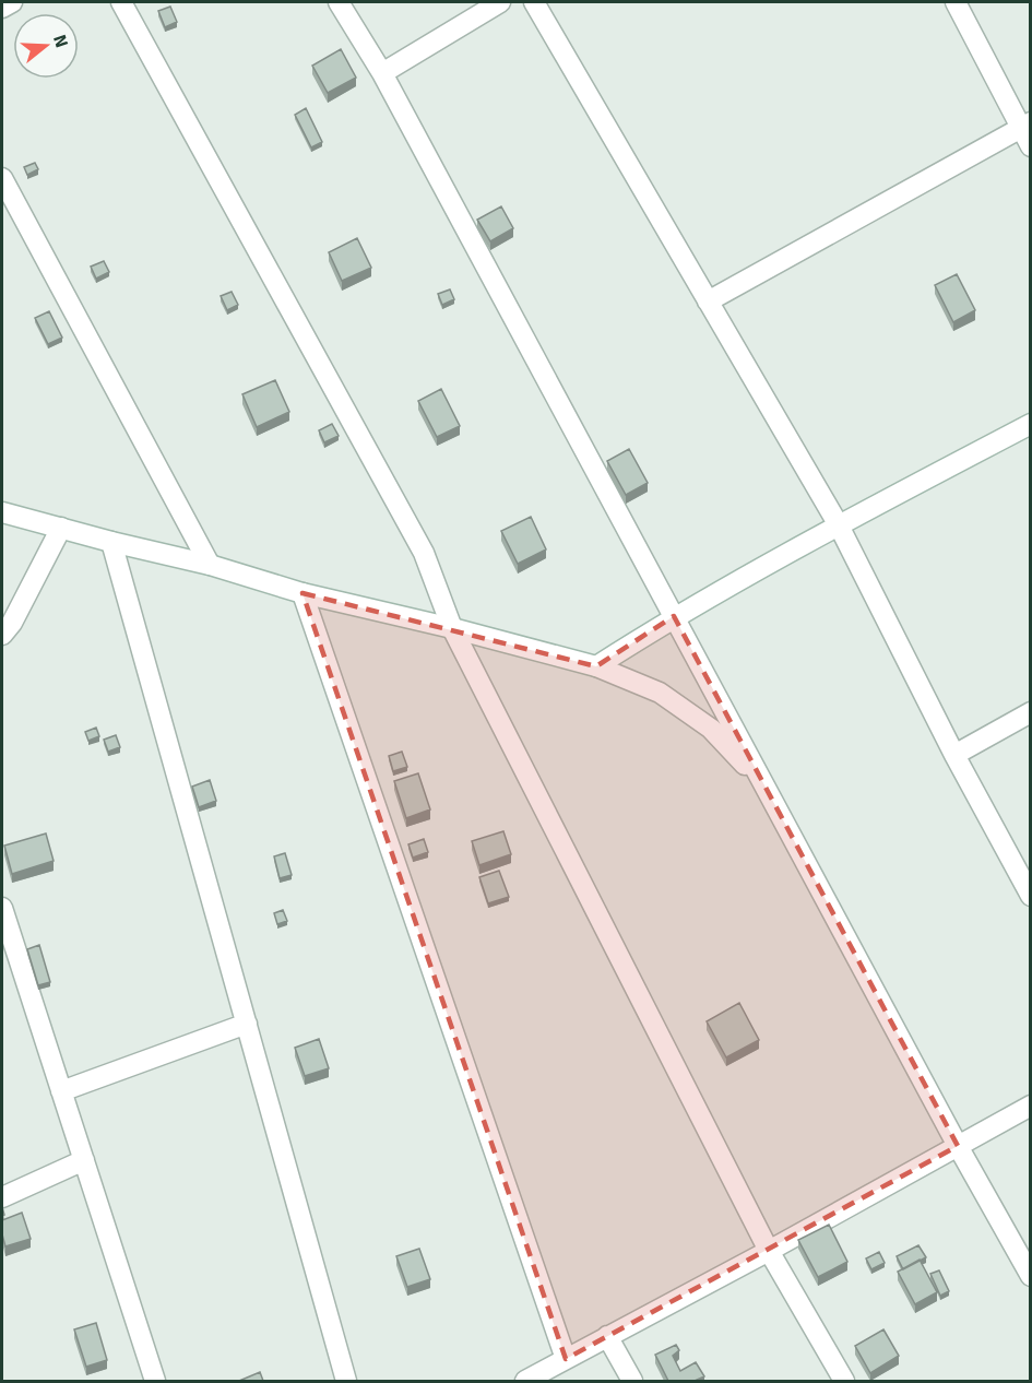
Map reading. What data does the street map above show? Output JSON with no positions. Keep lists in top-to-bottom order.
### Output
{
  "north": "right"
}
